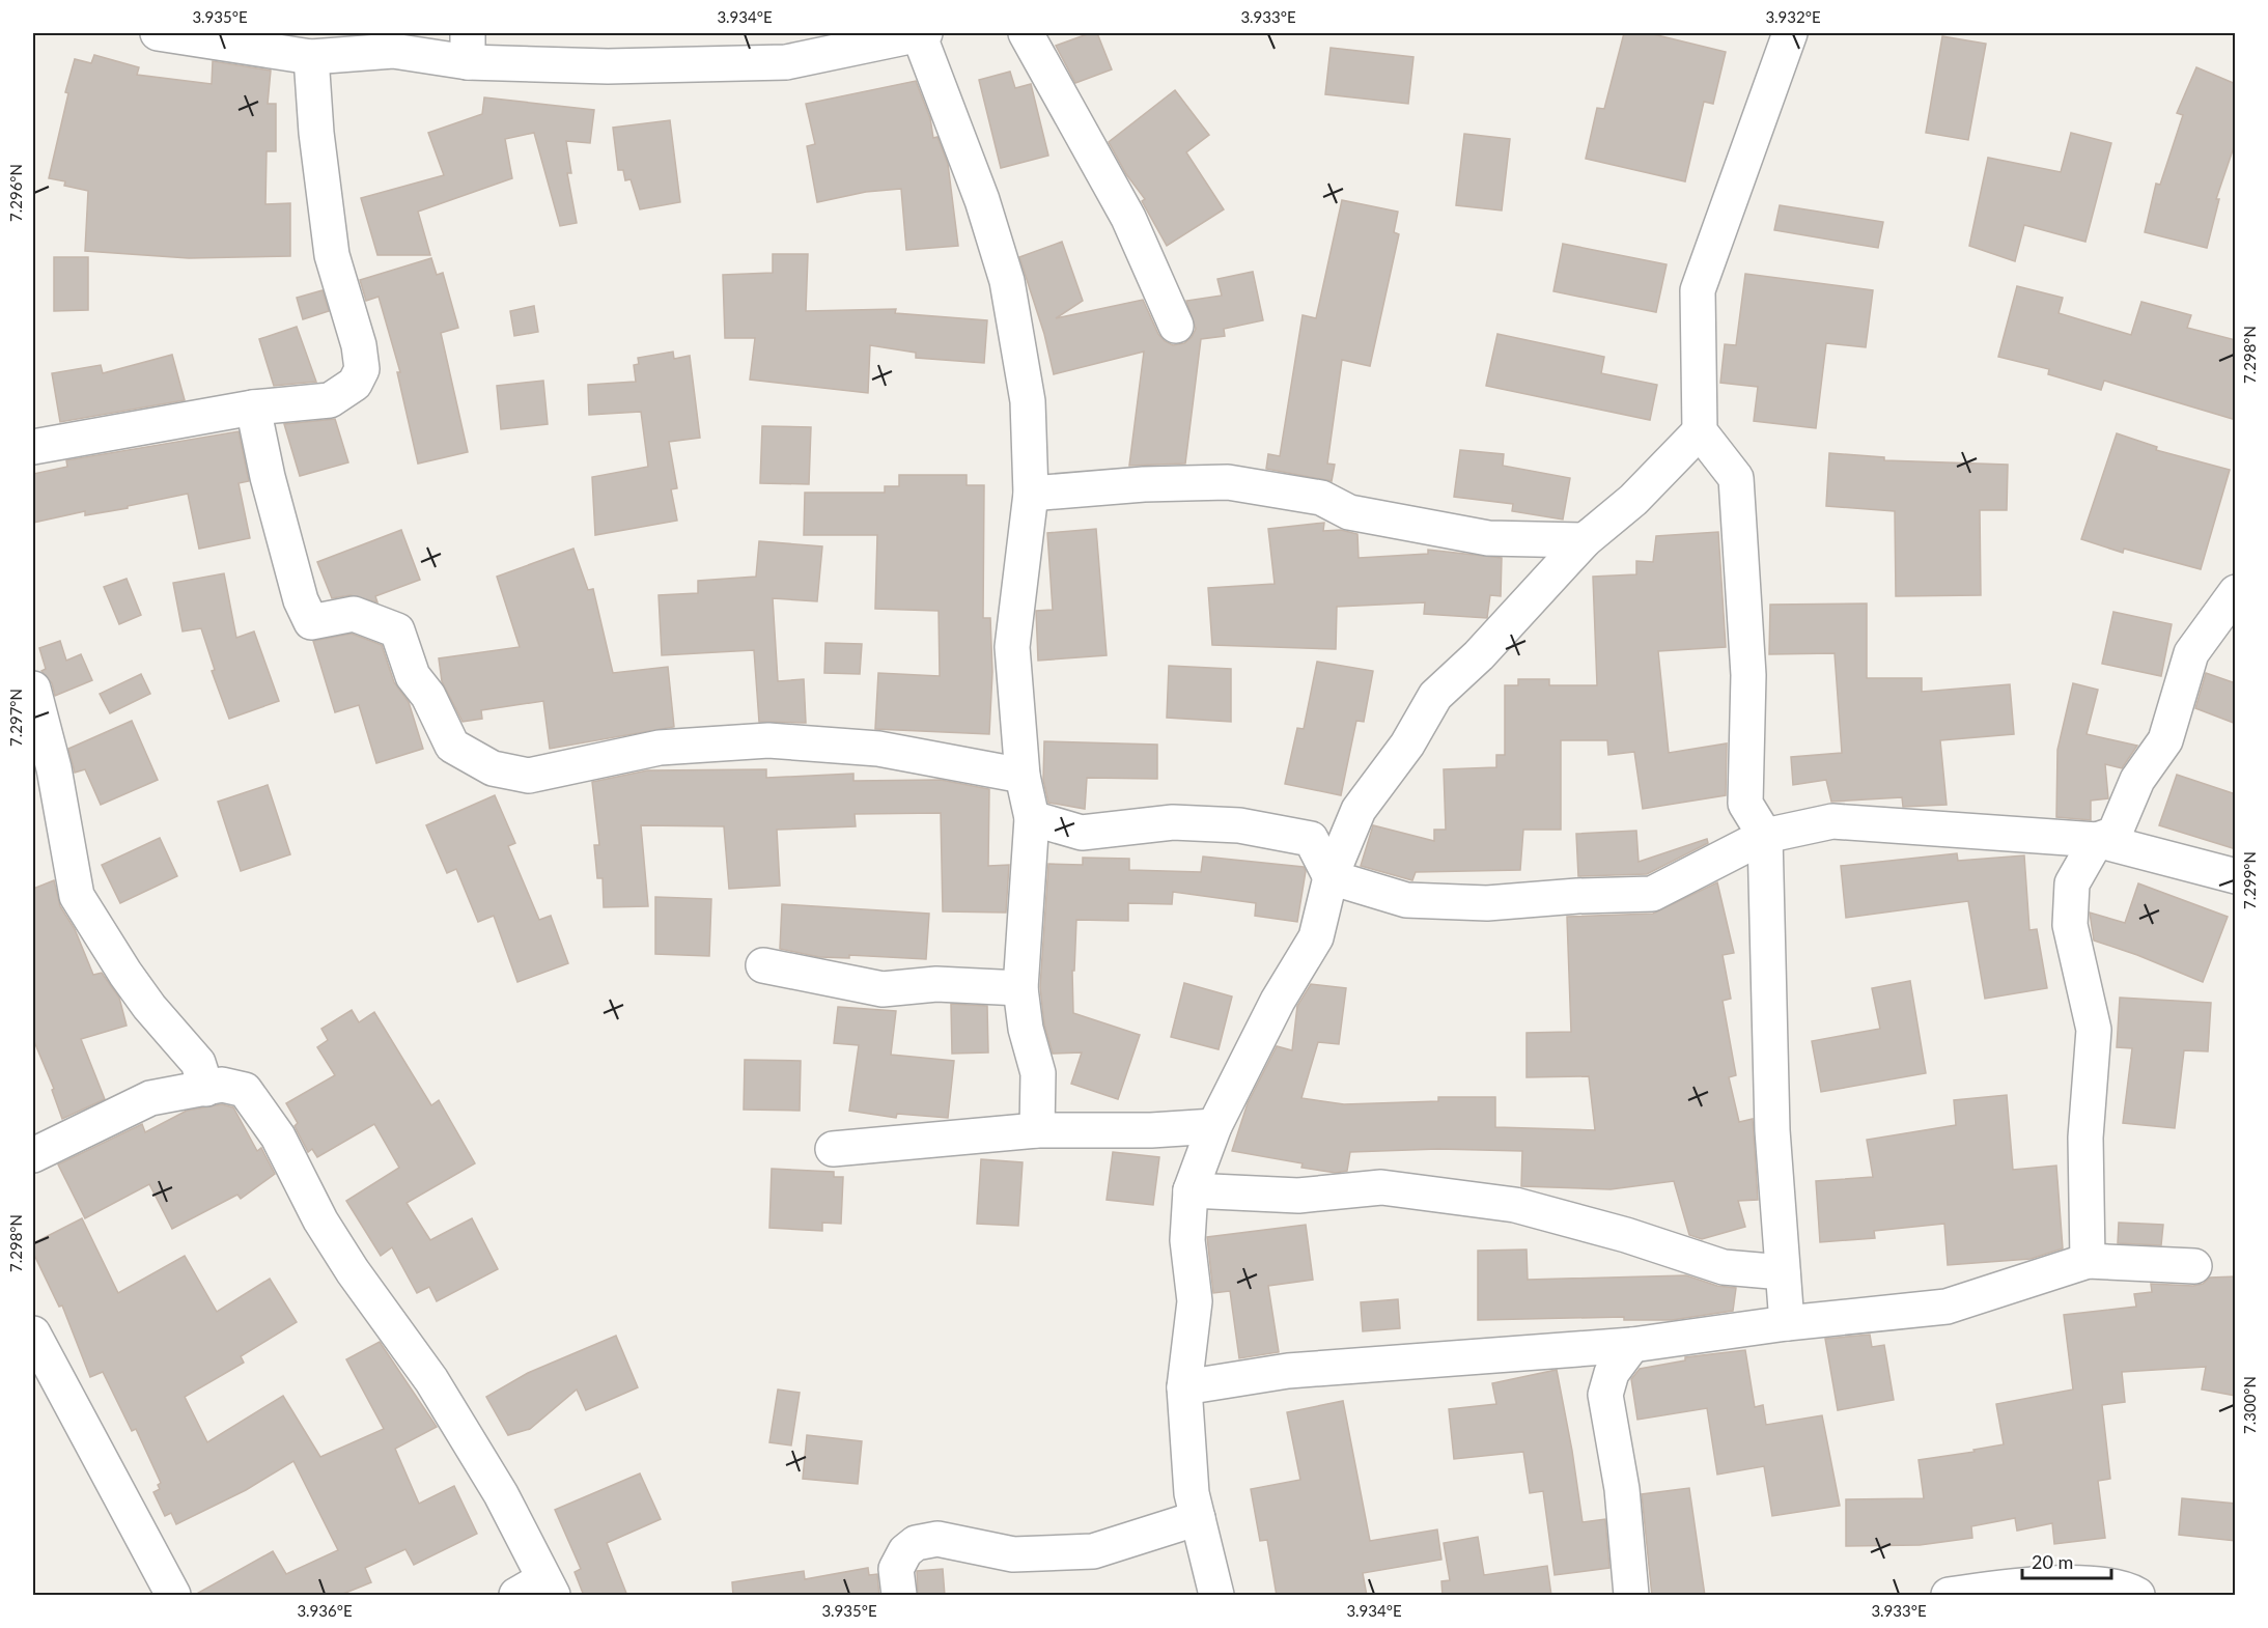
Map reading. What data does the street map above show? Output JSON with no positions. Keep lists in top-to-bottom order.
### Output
{
  "scale_bar": "20 m",
  "coordinates": [
    "3.935°E",
    "3.934°E",
    "3.933°E",
    "3.932°E",
    "7.296°N",
    "7.298°N",
    "7.297°N",
    "7.299°N",
    "7.300°N",
    "3.936°E"
  ]
}
